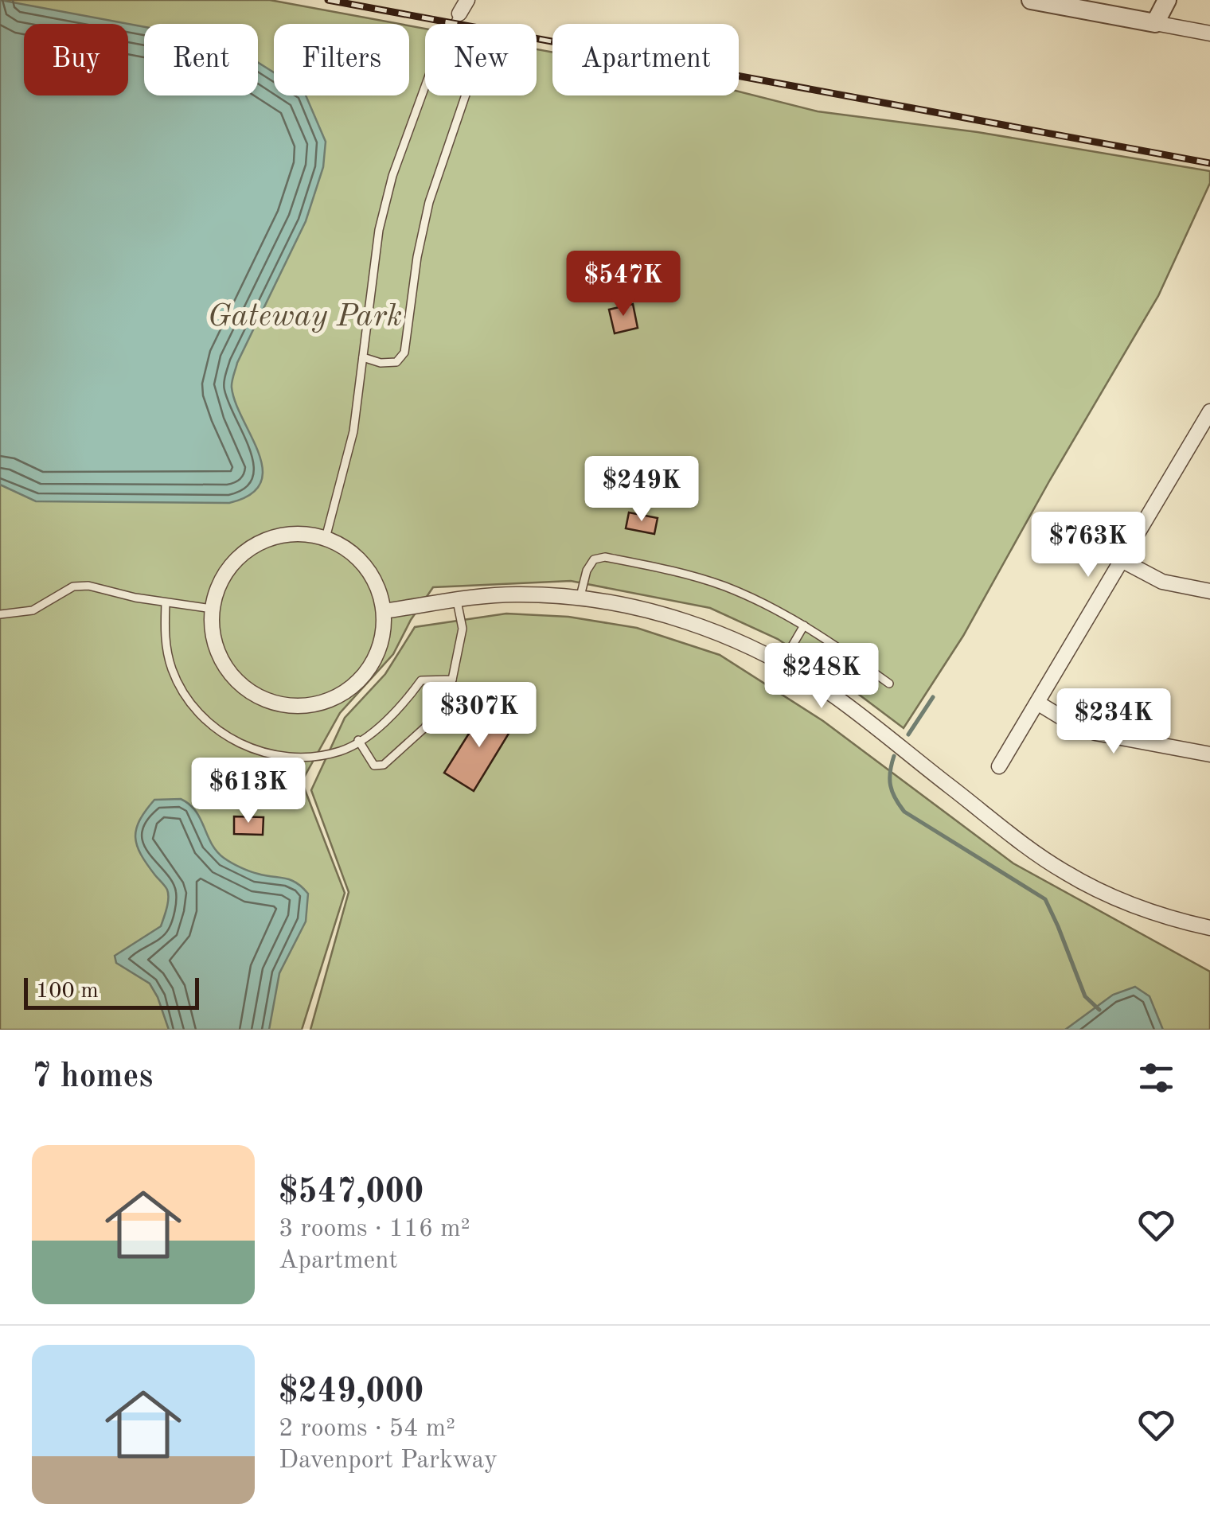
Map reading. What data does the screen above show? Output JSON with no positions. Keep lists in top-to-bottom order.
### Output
{
  "parks": ["Gateway Park"],
  "scale_bar": "100 m",
  "page": {
    "chip": [
      "Buy",
      "Rent",
      "Filters",
      "New",
      "Apartment"
    ],
    "price": [
      "$547K",
      "$249K",
      "$763K",
      "$248K",
      "$307K",
      "$234K",
      "$613K"
    ],
    "scale": "100 m",
    "heading": "7 homes",
    "list": [
      {
        "name": "$547,000",
        "note": "3 rooms · 116 m² · Apartment"
      },
      {
        "name": "$249,000",
        "note": "2 rooms · 54 m² · Davenport Parkway"
      }
    ]
  }
}
